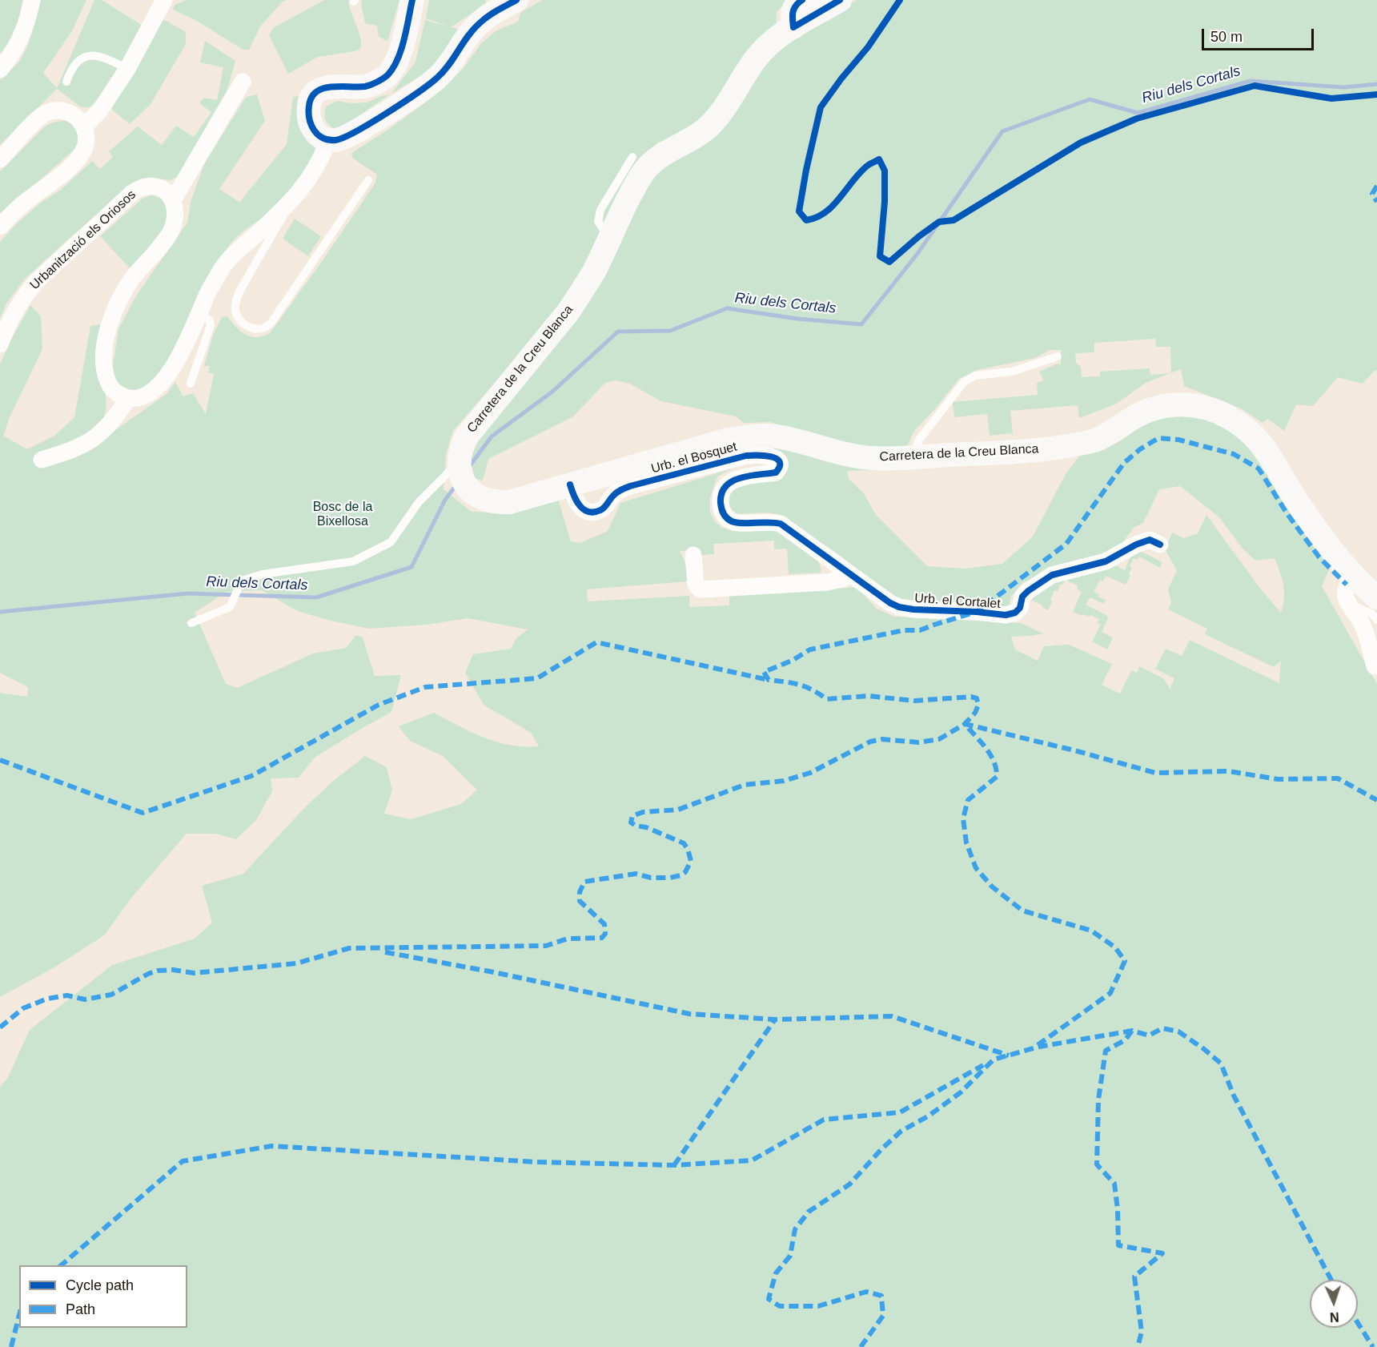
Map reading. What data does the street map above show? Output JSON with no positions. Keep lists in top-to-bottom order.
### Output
{
  "streets": {
    "main road": ["Carretera de la Creu Blanca"],
    "street": ["Urbanització els Oriosos", "Urb. el Bosquet", "Urb. el Cortalet"]
  },
  "crossings": [
    ["Carretera de la Creu Blanca", "Urb. el Bosquet"],
    ["Urb. el Bosquet", "Urb. el Cortalet"]
  ],
  "water": ["Riu dels Cortals"],
  "parks": ["Bosc de la Bixellosa"],
  "legend": ["Cycle path", "Path"],
  "scale_bar": "50 m",
  "north": "bottom"
}
